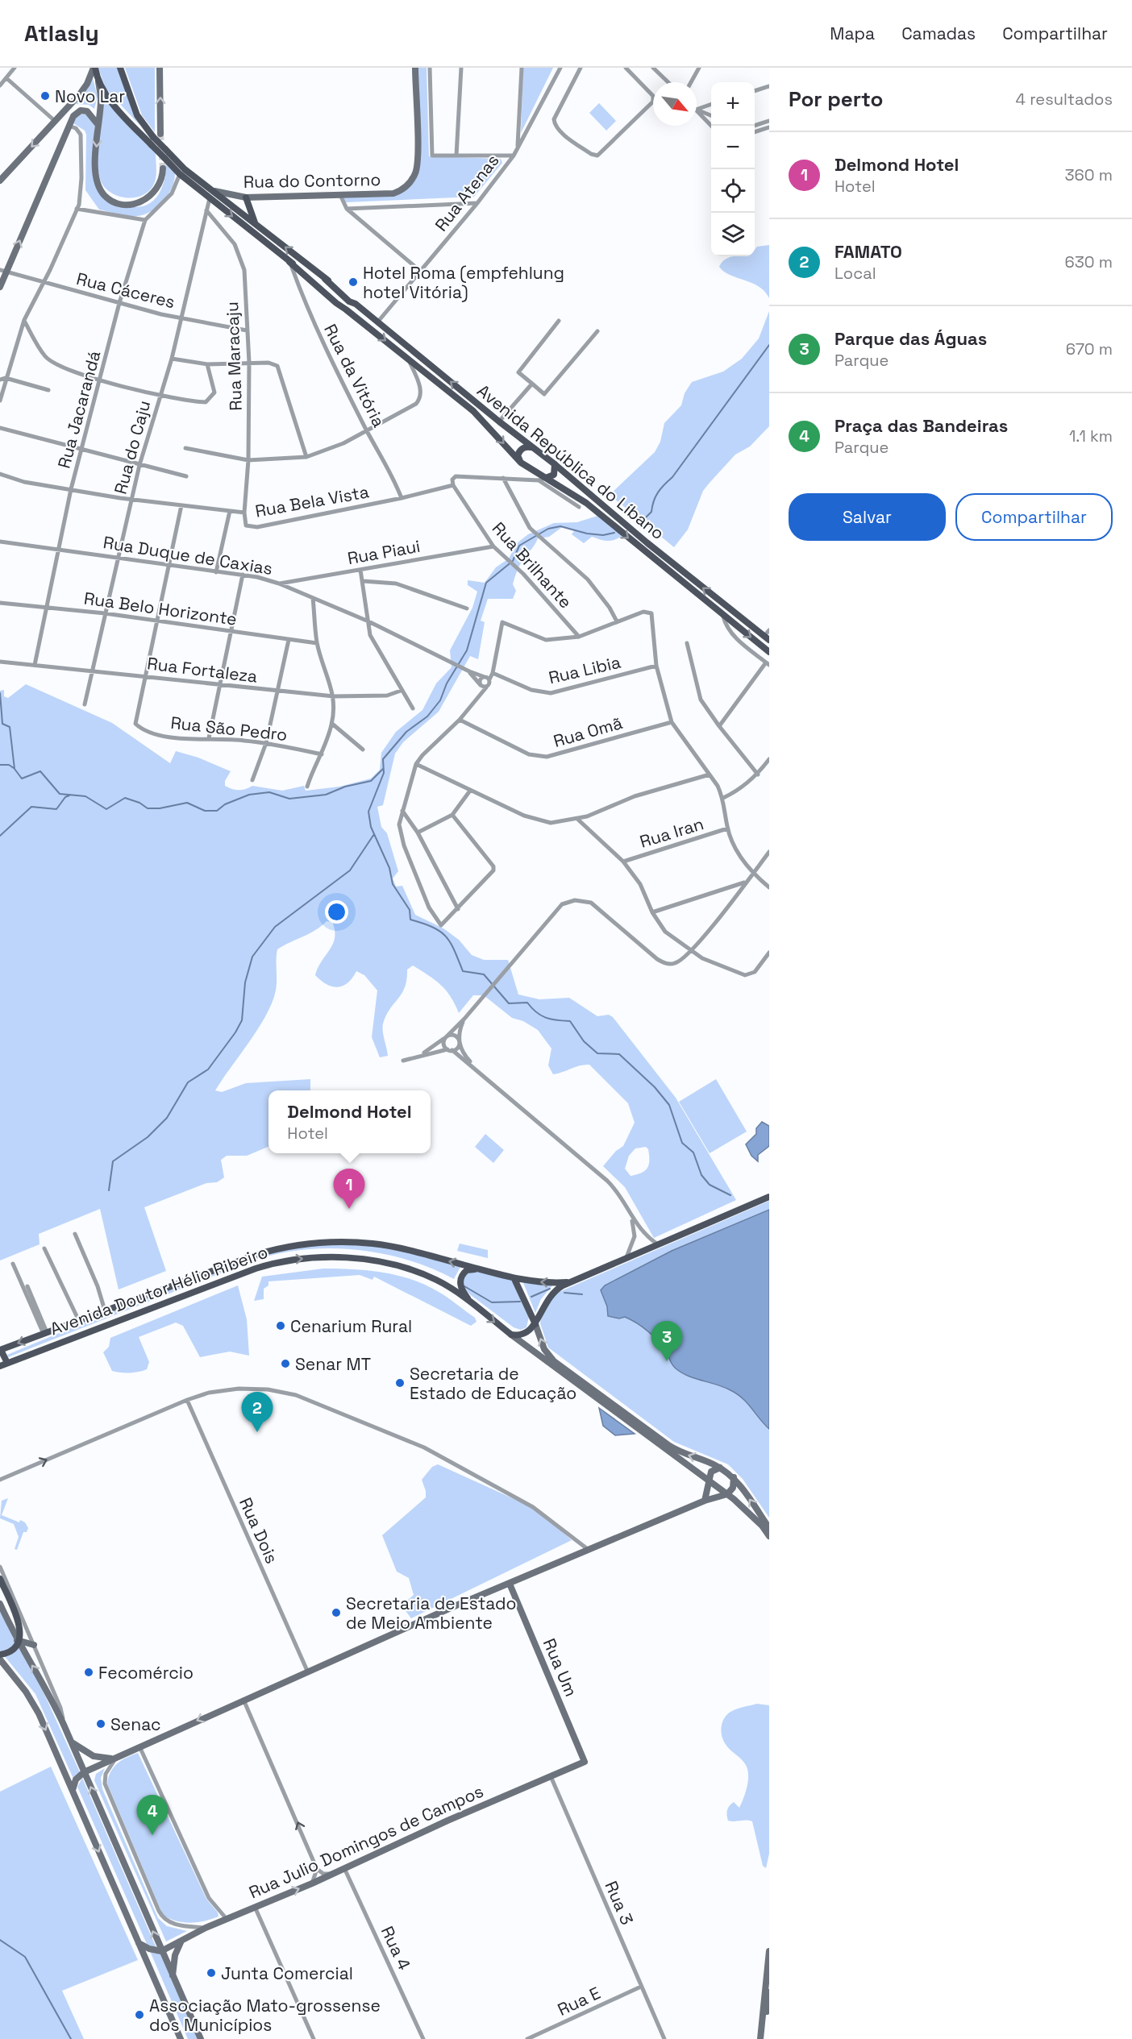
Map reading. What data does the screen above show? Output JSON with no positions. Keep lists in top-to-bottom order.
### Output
{
  "streets": {
    "main road": ["Avenida República do Líbano", "Avenida Doutor Hélio Ribeiro"],
    "street": [
      "Rua do Contorno",
      "Rua Atenas",
      "Rua Cáceres",
      "Rua Maracaju",
      "Rua da Vitória",
      "Rua Jacarandá",
      "Rua do Caju",
      "Rua Bela Vista",
      "Rua Piaui",
      "Rua Duque de Caxias",
      "Rua Brilhante",
      "Rua Belo Horizonte",
      "Rua Fortaleza",
      "Rua Libia",
      "Rua São Pedro",
      "Rua Omã",
      "Rua Iran",
      "Rua Dois",
      "Rua Um",
      "Rua Julio Domingos de Campos",
      "Rua 3",
      "Rua 4",
      "Rua E"
    ]
  },
  "crossings": [
    ["Rua do Contorno", "Avenida República do Líbano"],
    ["Rua Atenas", "Avenida República do Líbano"],
    ["Rua Cáceres", "Rua Maracaju"],
    ["Rua Cáceres", "Rua Jacarandá"],
    ["Rua Cáceres", "Rua do Caju"],
    ["Rua Maracaju", "Rua do Caju"],
    ["Rua Maracaju", "Rua Bela Vista"],
    ["Rua da Vitória", "Avenida República do Líbano"],
    ["Rua da Vitória", "Rua Bela Vista"],
    ["Rua Jacarandá", "Avenida República do Líbano"],
    ["Rua Jacarandá", "Rua Bela Vista"],
    ["Rua Jacarandá", "Rua Duque de Caxias"],
    ["Rua Jacarandá", "Rua Belo Horizonte"],
    ["Rua Jacarandá", "Rua Fortaleza"],
    ["Rua do Caju", "Avenida República do Líbano"],
    ["Rua do Caju", "Rua Bela Vista"],
    ["Rua do Caju", "Rua Duque de Caxias"],
    ["Rua do Caju", "Rua Belo Horizonte"],
    ["Rua do Caju", "Rua Fortaleza"],
    ["Avenida República do Líbano", "Rua Bela Vista"],
    ["Rua Bela Vista", "Rua Brilhante"],
    ["Rua Piaui", "Rua Duque de Caxias"],
    ["Rua Piaui", "Rua Brilhante"],
    ["Rua Fortaleza", "Rua São Pedro"],
    ["Rua Um", "Rua Julio Domingos de Campos"],
    ["Rua Julio Domingos de Campos", "Rua 3"],
    ["Rua Julio Domingos de Campos", "Rua 4"],
    ["Rua 3", "Rua E"]
  ],
  "places": [
    "Novo Lar",
    "Hotel Roma (empfehlung hotel Vitória)",
    "Cenarium Rural",
    "Senar MT",
    "Secretaria de Estado de Educação",
    "Secretaria de Estado de Meio Ambiente",
    "Fecomércio",
    "Senac",
    "Junta Comercial",
    "Associação Mato-grossense dos Municípios"
  ],
  "north": "bottom right",
  "page": {
    "header": "Atlasly",
    "nav": ["Mapa", "Camadas", "Compartilhar"],
    "heading": ["Por perto", "4 resultados"],
    "map_buttons": ["+", "−"],
    "list": [
      {
        "mark": "1",
        "name": "Delmond Hotel",
        "note": "Hotel",
        "value": "360 m"
      },
      {
        "mark": "2",
        "name": "FAMATO",
        "note": "Local",
        "value": "630 m"
      },
      {
        "mark": "3",
        "name": "Parque das Águas",
        "note": "Parque",
        "value": "670 m"
      },
      {
        "mark": "4",
        "name": "Praça das Bandeiras",
        "note": "Parque",
        "value": "1.1 km"
      }
    ],
    "buttons": ["Salvar", "Compartilhar"],
    "popup": ["Delmond Hotel", "Hotel"],
    "pins": [
      "1",
      "3",
      "2",
      "4"
    ]
  }
}
